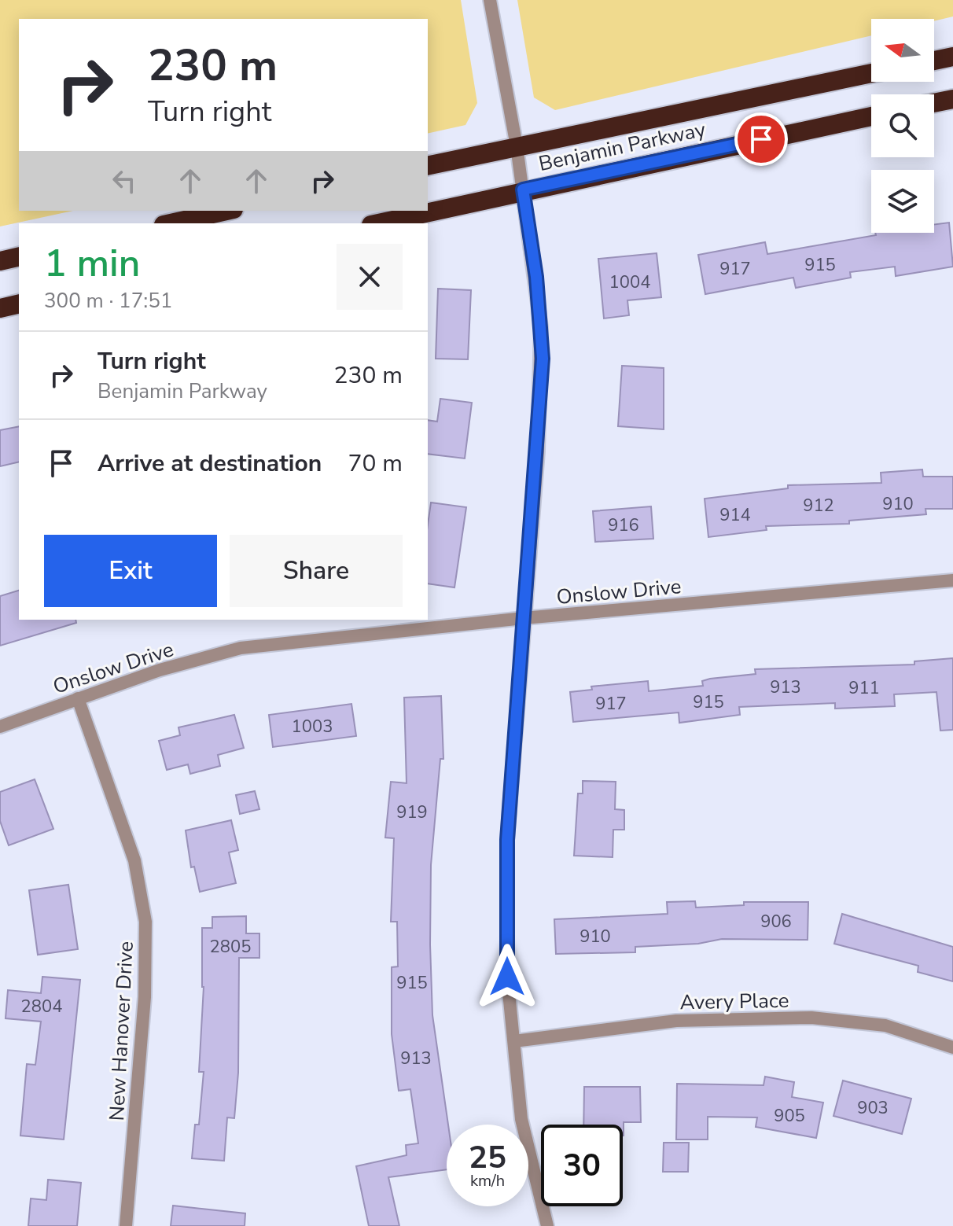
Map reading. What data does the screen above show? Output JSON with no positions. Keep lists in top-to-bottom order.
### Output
{
  "streets": {
    "highway": ["Benjamin Parkway"],
    "street": ["Onslow Drive", "Avery Place", "New Hanover Drive"]
  },
  "crossings": [
    ["Onslow Drive", "New Hanover Drive"]
  ],
  "house_numbers": [
    "915",
    "917",
    "1004",
    "910",
    "912",
    "914",
    "916",
    "913",
    "911",
    "915",
    "917",
    "1003",
    "919",
    "906",
    "910",
    "2805",
    "915",
    "2804",
    "913",
    "903",
    "905"
  ],
  "north": "left",
  "page": {
    "turn": ["230 m", "Turn right"],
    "heading": ["1 min", "300 m · 17:51"],
    "list": [
      {
        "name": "Turn right",
        "note": "Benjamin Parkway",
        "value": "230 m"
      },
      {
        "name": "Arrive at destination",
        "value": "70 m"
      }
    ],
    "buttons": ["Exit", "Share"],
    "speed": "25 km/h",
    "limit": "30"
  }
}
